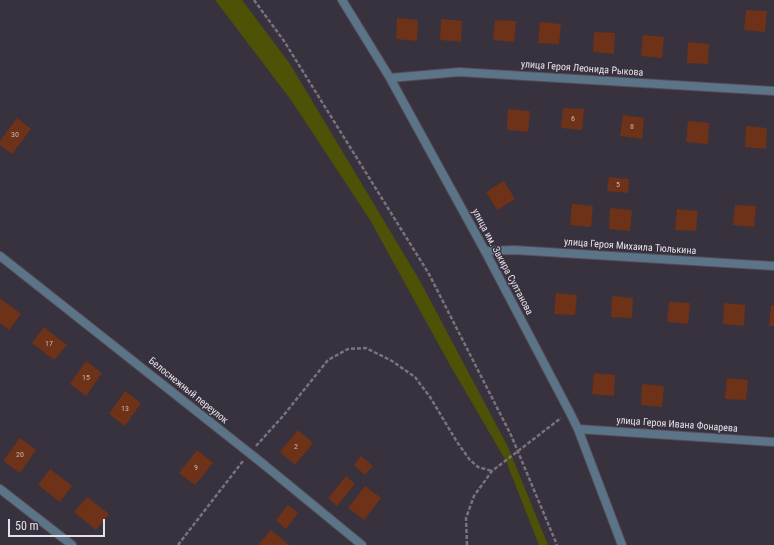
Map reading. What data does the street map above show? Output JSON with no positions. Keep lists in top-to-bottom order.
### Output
{
  "streets": {
    "street": [
      "улица Героя Леонида Рыкова",
      "улица Героя Михаила Тюлькина",
      "улица им. Закира Султанова",
      "Белоснежный переулок",
      "улица Героя Ивана Фонарева"
    ]
  },
  "crossings": [
    ["улица Героя Леонида Рыкова", "улица им. Закира Султанова"],
    ["улица Героя Михаила Тюлькина", "улица им. Закира Султанова"],
    ["улица им. Закира Султанова", "улица Героя Ивана Фонарева"]
  ],
  "house_numbers": [
    "6",
    "8",
    "30",
    "5",
    "17",
    "15",
    "13",
    "2",
    "20",
    "9"
  ],
  "scale_bar": "50 m"
}
